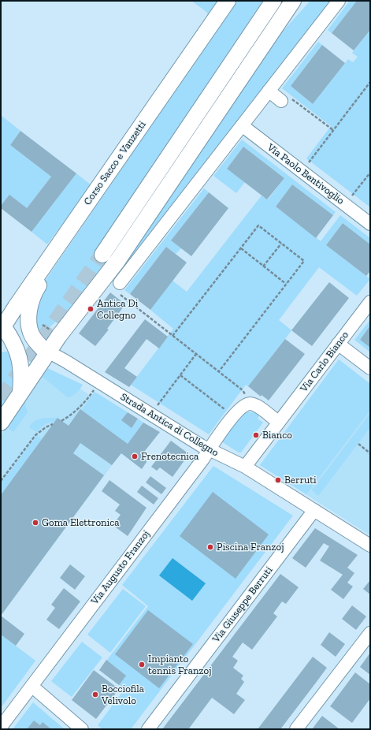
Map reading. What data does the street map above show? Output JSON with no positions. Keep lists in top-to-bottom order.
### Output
{
  "streets": {
    "main road": ["Corso Sacco e Vanzetti", "Strada Antica di Collegno"],
    "street": [
      "Via Paolo Bentivoglio",
      "Via Carlo Bianco",
      "Via Augusto Franzoj",
      "Via Giuseppe Berruti"
    ]
  },
  "crossings": [
    ["Corso Sacco e Vanzetti", "Strada Antica di Collegno"],
    ["Via Carlo Bianco", "Strada Antica di Collegno"],
    ["Strada Antica di Collegno", "Via Augusto Franzoj"],
    ["Strada Antica di Collegno", "Via Giuseppe Berruti"]
  ],
  "places": [
    "Antica Di Collegno",
    "Bianco",
    "Frenotecnica",
    "Berruti",
    "Goma Elettronica",
    "Piscina Franzoj",
    "Impianto tennis Franzoj",
    "Bocciofila Velivolo"
  ]
}
